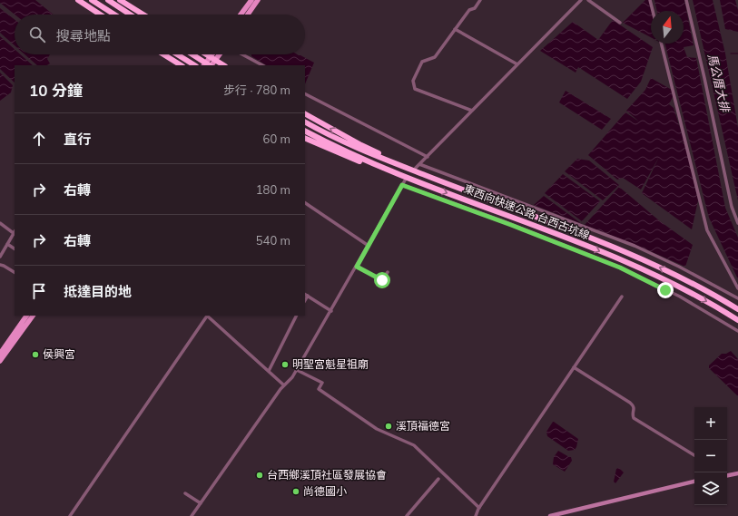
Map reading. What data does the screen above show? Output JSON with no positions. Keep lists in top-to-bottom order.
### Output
{
  "streets": {
    "highway": ["東西向快速公路 台西古坑線"]
  },
  "water": ["馬公厝大排"],
  "places": [
    "侯興宮",
    "明聖宮魁星祖廟",
    "溪頂福德宮",
    "台西鄉溪頂社區發展協會",
    "尚德國小"
  ],
  "north": "top",
  "page": {
    "search": "搜尋地點",
    "heading": ["10 分鐘", "步行 · 780 m"],
    "list": [
      ["直行", "60 m"],
      ["右轉", "180 m"],
      ["右轉", "540 m"],
      "抵達目的地"
    ],
    "map_buttons": ["+", "−"]
  }
}
